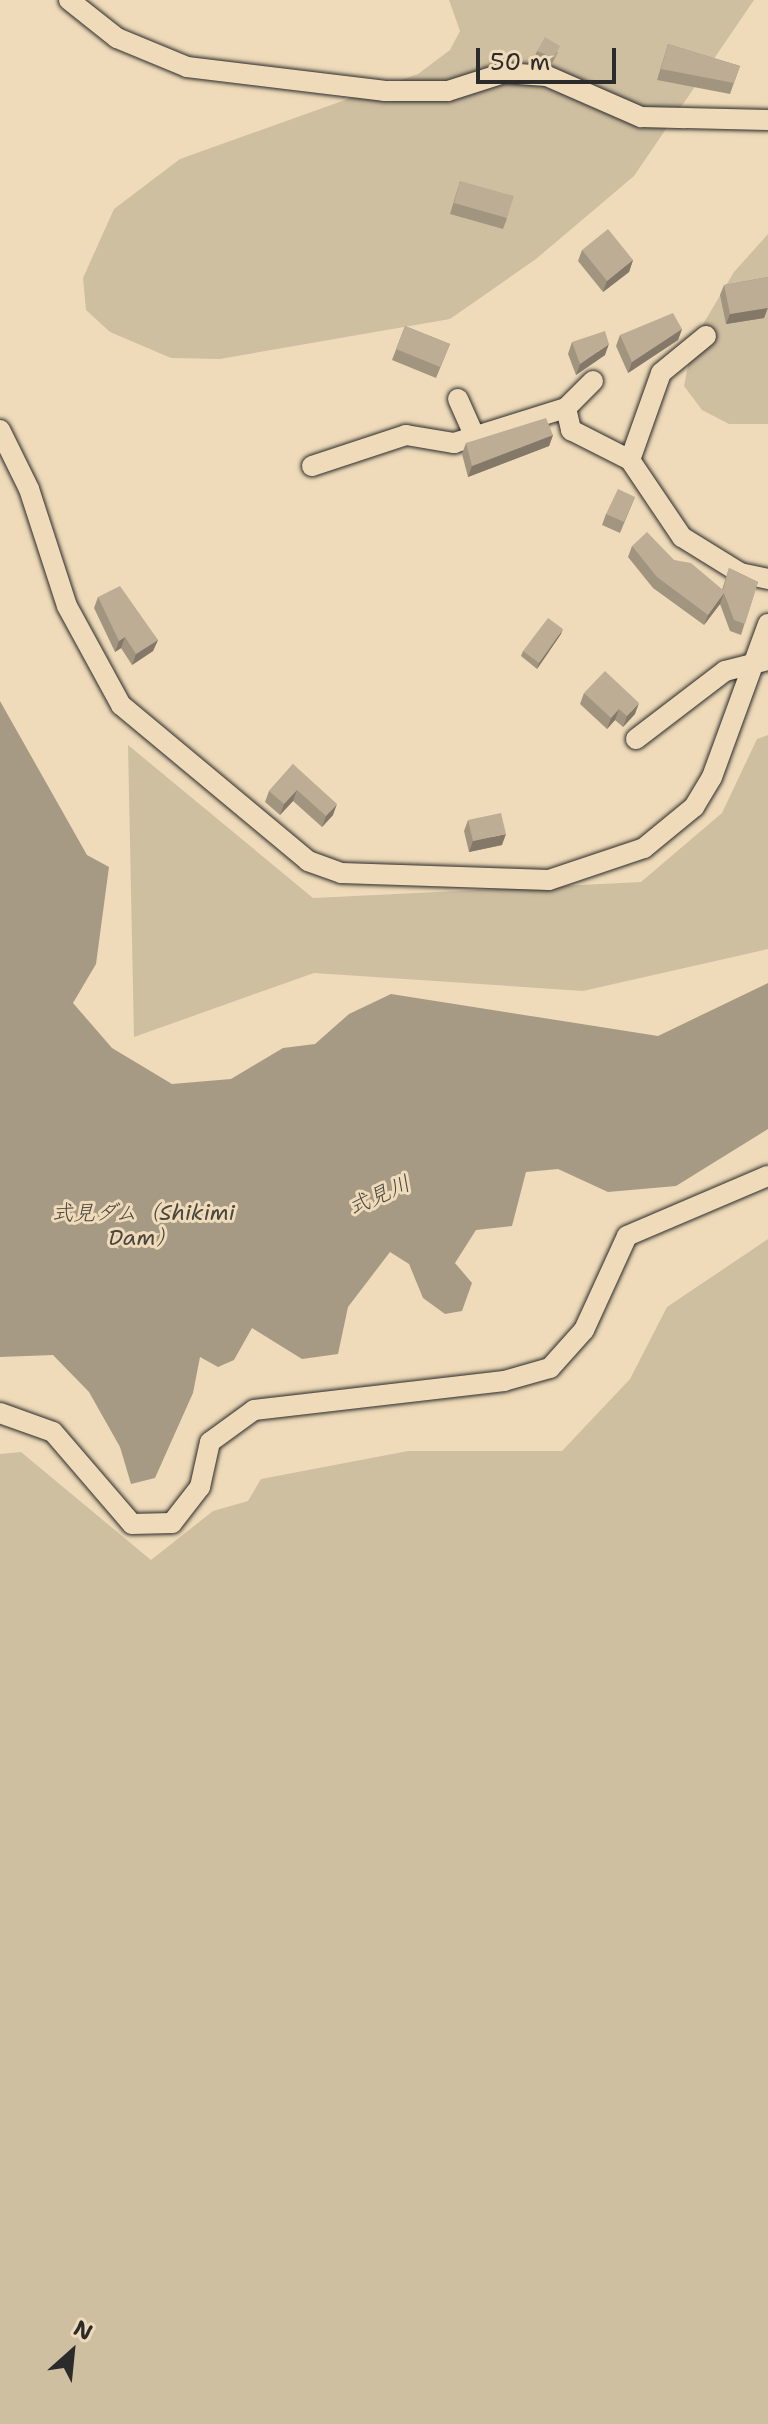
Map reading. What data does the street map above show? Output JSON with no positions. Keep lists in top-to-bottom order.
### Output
{
  "water": ["式見川", "式見ダム（Shikimi Dam）"],
  "scale_bar": "50 m",
  "north": "top right"
}
